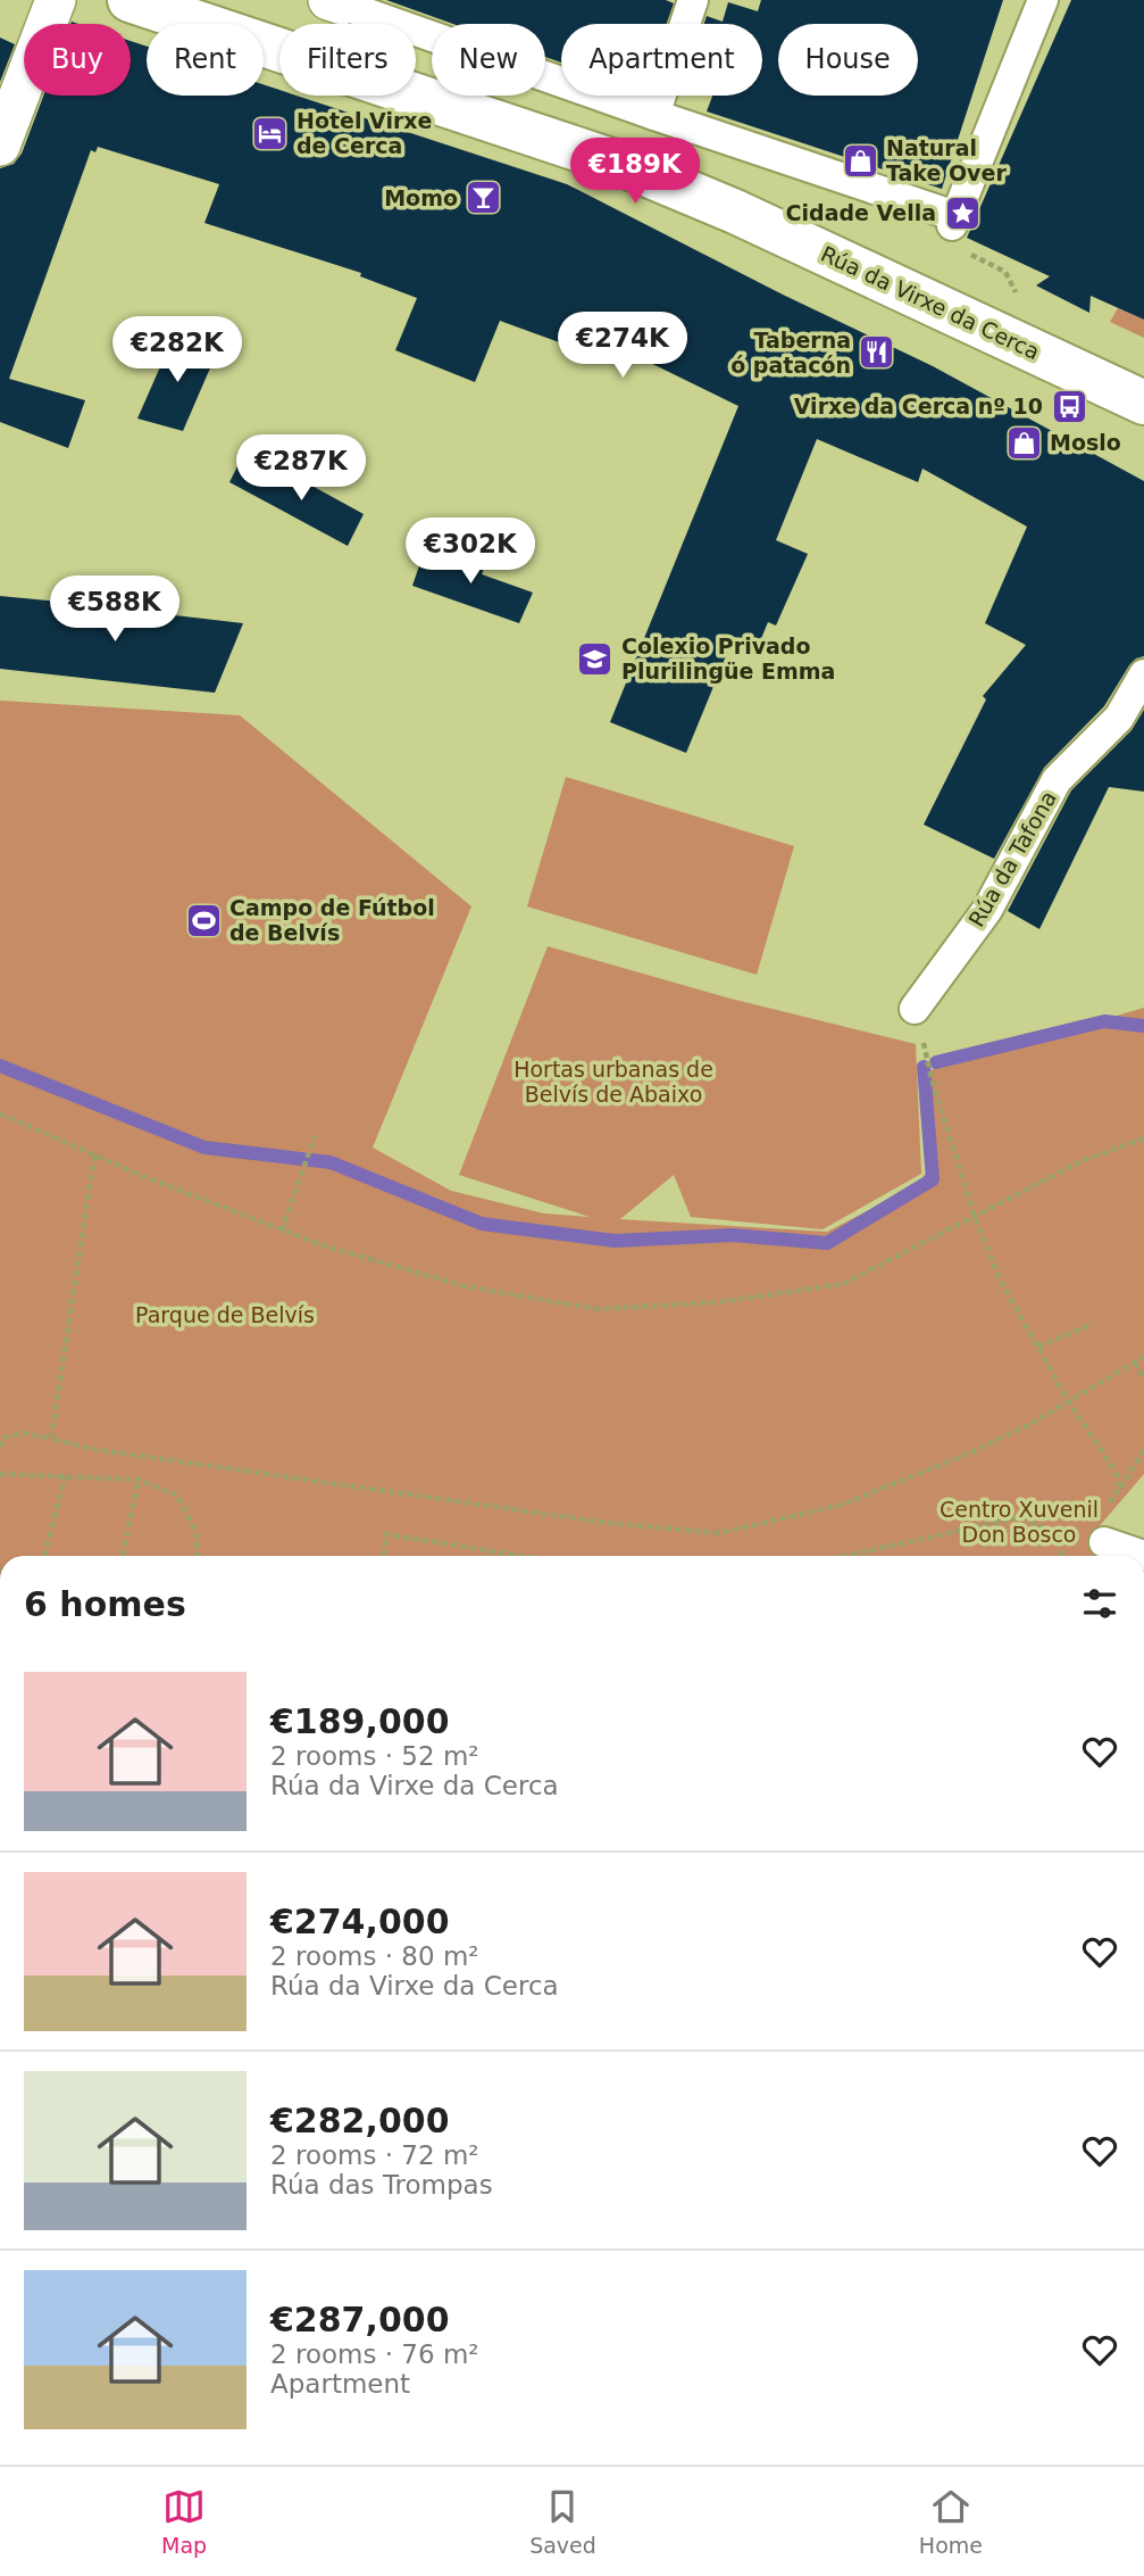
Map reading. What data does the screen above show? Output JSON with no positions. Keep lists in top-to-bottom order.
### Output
{
  "streets": {
    "street": ["Rúa da Virxe da Cerca", "Rúa da Tafona"]
  },
  "parks": ["Hortas urbanas de Belvís de Abaixo", "Parque de Belvís", "Centro Xuvenil Don Bosco"],
  "places": {
    "hotel": ["Hotel Virxe de Cerca"],
    "shop": ["Natural Take Over", "Moslo"],
    "bar": ["Momo"],
    "place": ["Cidade Vella"],
    "restaurant": ["Taberna ó patacón"],
    "bus stop": ["Virxe da Cerca nº 10"],
    "school or university": ["Colexio Privado Plurilingüe Emma"],
    "sports": ["Campo de Fútbol de Belvís"]
  },
  "page": {
    "chip": [
      "Buy",
      "Rent",
      "Filters",
      "New",
      "Apartment",
      "House"
    ],
    "price": [
      "€189K",
      "€274K",
      "€282K",
      "€287K",
      "€302K",
      "€588K"
    ],
    "heading": "6 homes",
    "list": [
      {
        "name": "€189,000",
        "note": "2 rooms · 52 m² · Rúa da Virxe da Cerca"
      },
      {
        "name": "€274,000",
        "note": "2 rooms · 80 m² · Rúa da Virxe da Cerca"
      },
      {
        "name": "€282,000",
        "note": "2 rooms · 72 m² · Rúa das Trompas"
      },
      {
        "name": "€287,000",
        "note": "2 rooms · 76 m² · Apartment"
      }
    ],
    "tabs": ["Map", "Saved", "Home"]
  }
}
